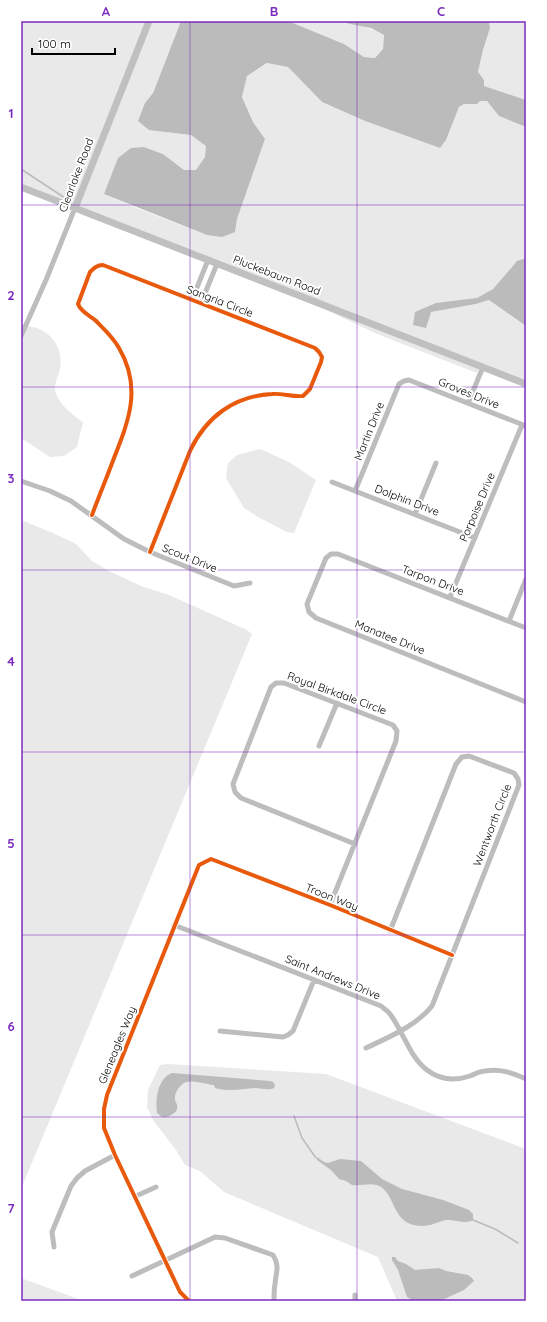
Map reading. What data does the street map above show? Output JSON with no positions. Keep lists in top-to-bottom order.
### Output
{
  "streets": {
    "street": [
      "Clearlake Road",
      "Pluckebaum Road",
      "Sangria Circle",
      "Groves Drive",
      "Martin Drive",
      "Dolphin Drive",
      "Porpoise Drive",
      "Scout Drive",
      "Tarpon Drive",
      "Manatee Drive",
      "Royal Birkdale Circle",
      "Wentworth Circle",
      "Troon Way",
      "Saint Andrews Drive",
      "Gleneagles Way"
    ]
  },
  "crossings": [
    ["Clearlake Road", "Pluckebaum Road"],
    ["Sangria Circle", "Scout Drive"],
    ["Groves Drive", "Martin Drive"],
    ["Groves Drive", "Porpoise Drive"],
    ["Martin Drive", "Dolphin Drive"],
    ["Dolphin Drive", "Porpoise Drive"],
    ["Porpoise Drive", "Tarpon Drive"],
    ["Tarpon Drive", "Manatee Drive"],
    ["Royal Birkdale Circle", "Troon Way"],
    ["Wentworth Circle", "Troon Way"],
    ["Wentworth Circle", "Saint Andrews Drive"],
    ["Troon Way", "Gleneagles Way"],
    ["Saint Andrews Drive", "Gleneagles Way"]
  ],
  "scale_bar": "100 m",
  "grid": {
    "columns": ["A", "B", "C"],
    "rows": [
      "1",
      "2",
      "3",
      "4",
      "5",
      "6",
      "7"
    ]
  }
}
